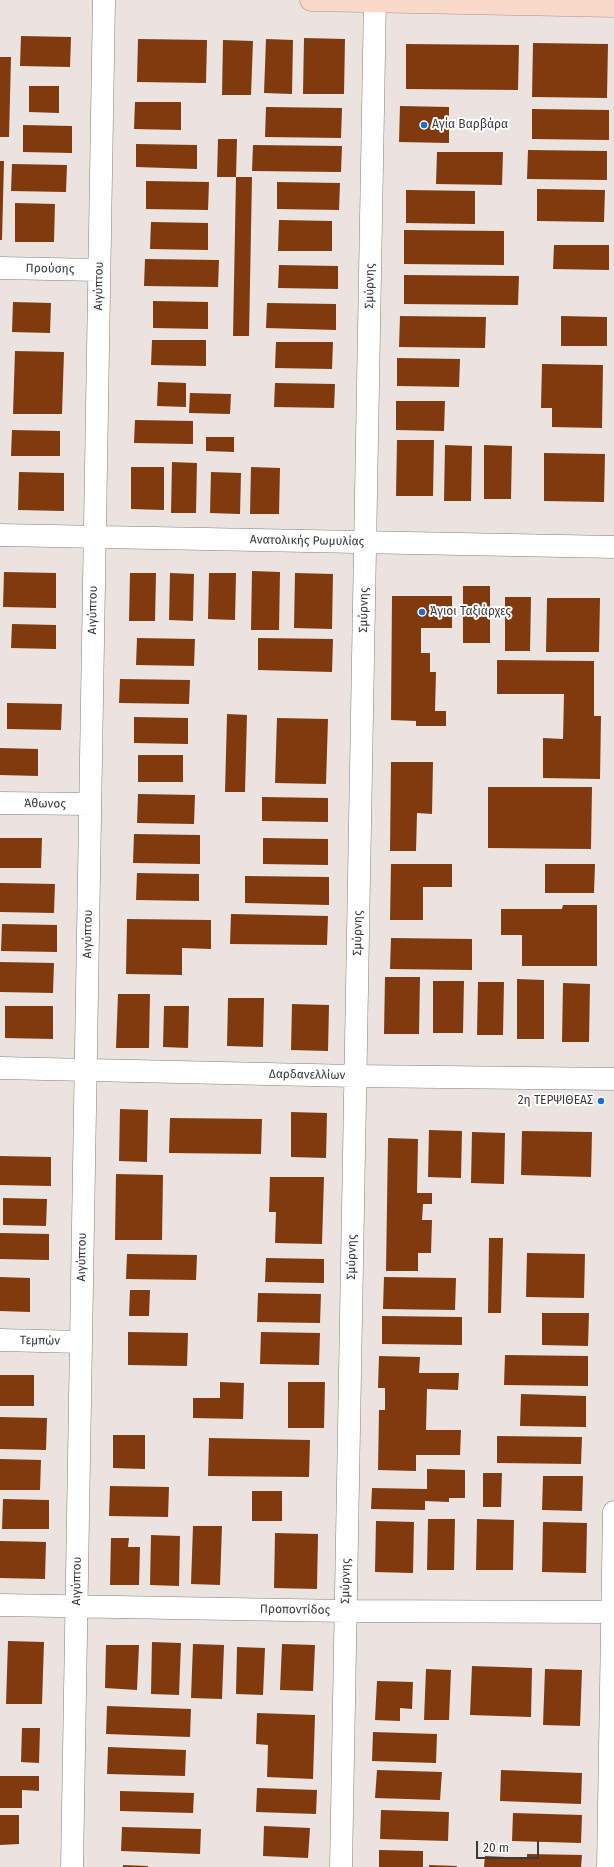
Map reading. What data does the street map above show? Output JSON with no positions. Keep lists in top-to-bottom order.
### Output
{
  "streets": {
    "street": [
      "Προύσης",
      "Αιγύπτου",
      "Σμύρνης",
      "Ανατολικής Ρωμυλίας",
      "Άθωνος",
      "Δαρδανελλίων",
      "Τεμπών",
      "Προποντίδος"
    ]
  },
  "crossings": [
    ["Προύσης", "Αιγύπτου"],
    ["Αιγύπτου", "Ανατολικής Ρωμυλίας"],
    ["Αιγύπτου", "Άθωνος"],
    ["Αιγύπτου", "Δαρδανελλίων"],
    ["Αιγύπτου", "Τεμπών"],
    ["Αιγύπτου", "Προποντίδος"],
    ["Σμύρνης", "Ανατολικής Ρωμυλίας"],
    ["Σμύρνης", "Δαρδανελλίων"],
    ["Σμύρνης", "Προποντίδος"]
  ],
  "places": ["Αγία Βαρβάρα", "Άγιοι Ταξιάρχες", "2η ΤΕΡΨΙΘΕΑΣ"],
  "scale_bar": "20 m"
}
